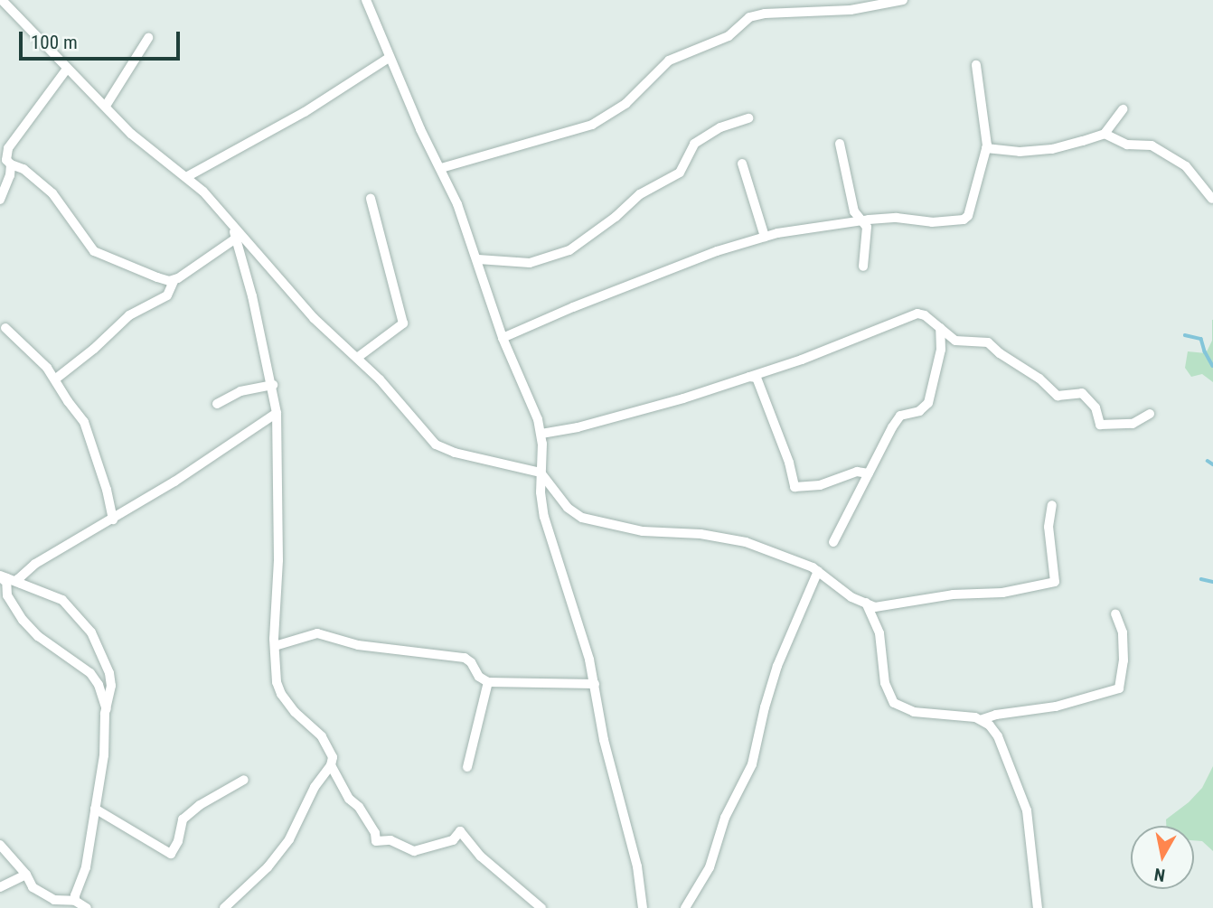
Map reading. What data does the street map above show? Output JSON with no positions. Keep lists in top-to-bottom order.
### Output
{
  "scale_bar": "100 m",
  "north": "bottom"
}
